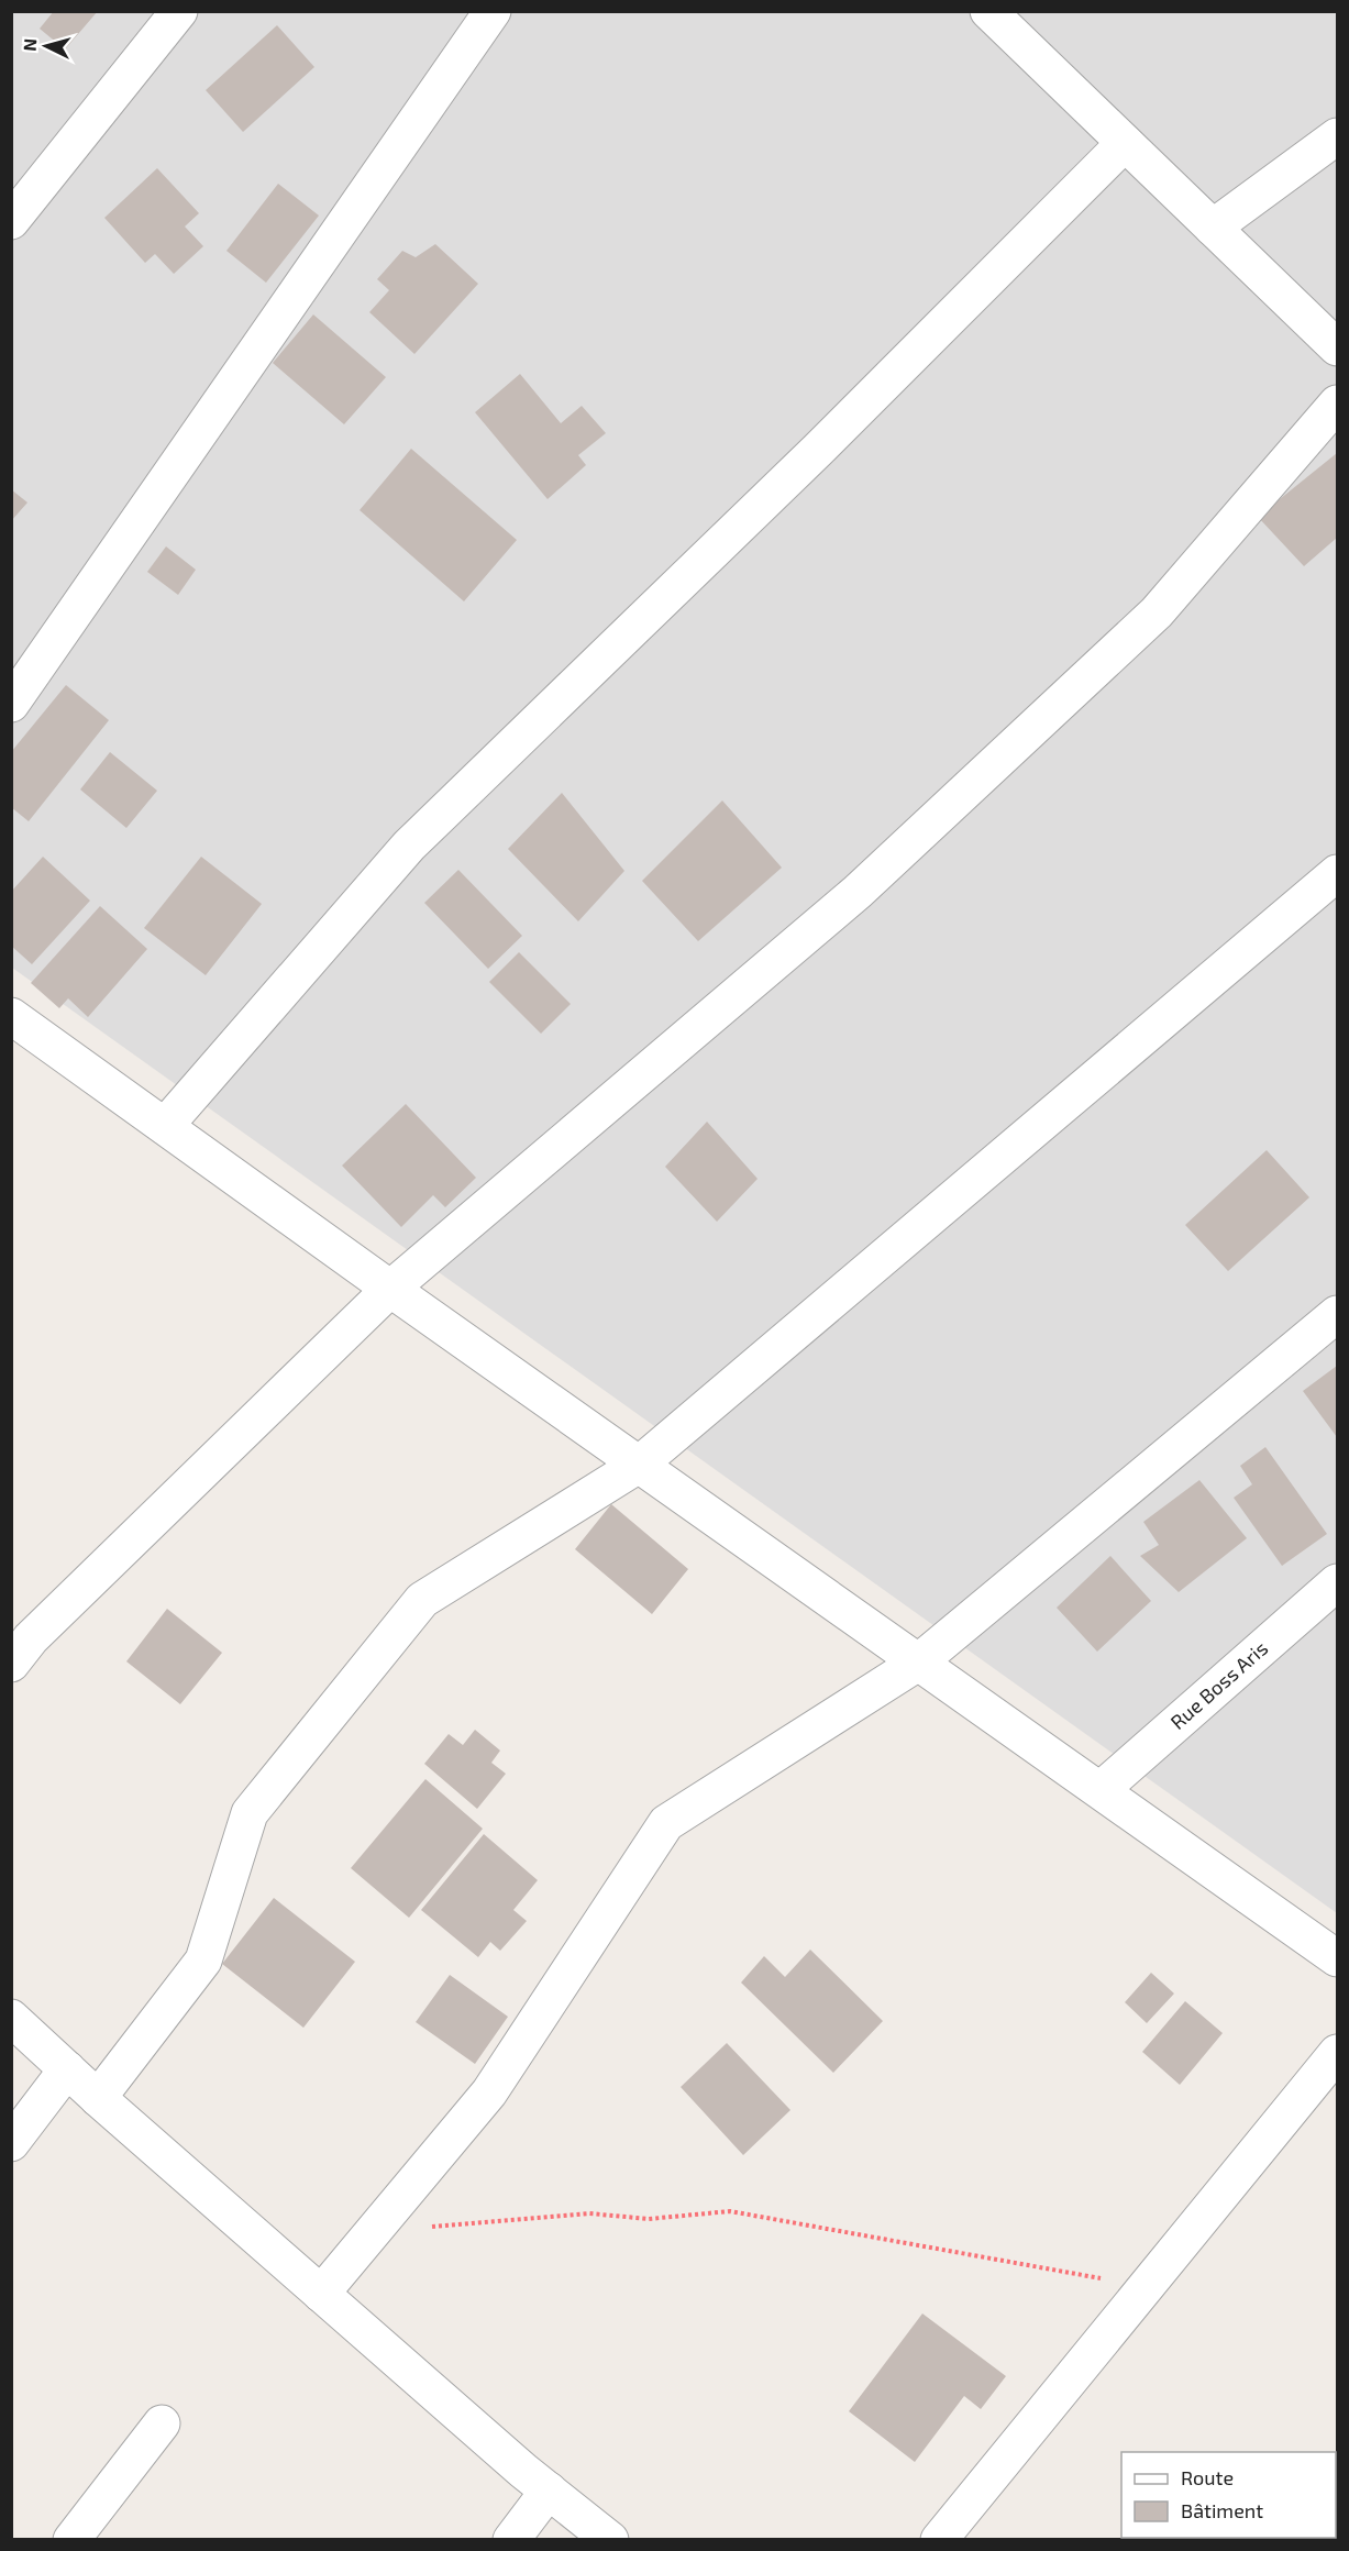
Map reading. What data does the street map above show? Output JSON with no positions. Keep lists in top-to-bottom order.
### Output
{
  "streets": {
    "street": ["Rue Boss Aris"]
  },
  "legend": ["Route", "Bâtiment"],
  "north": "left"
}
